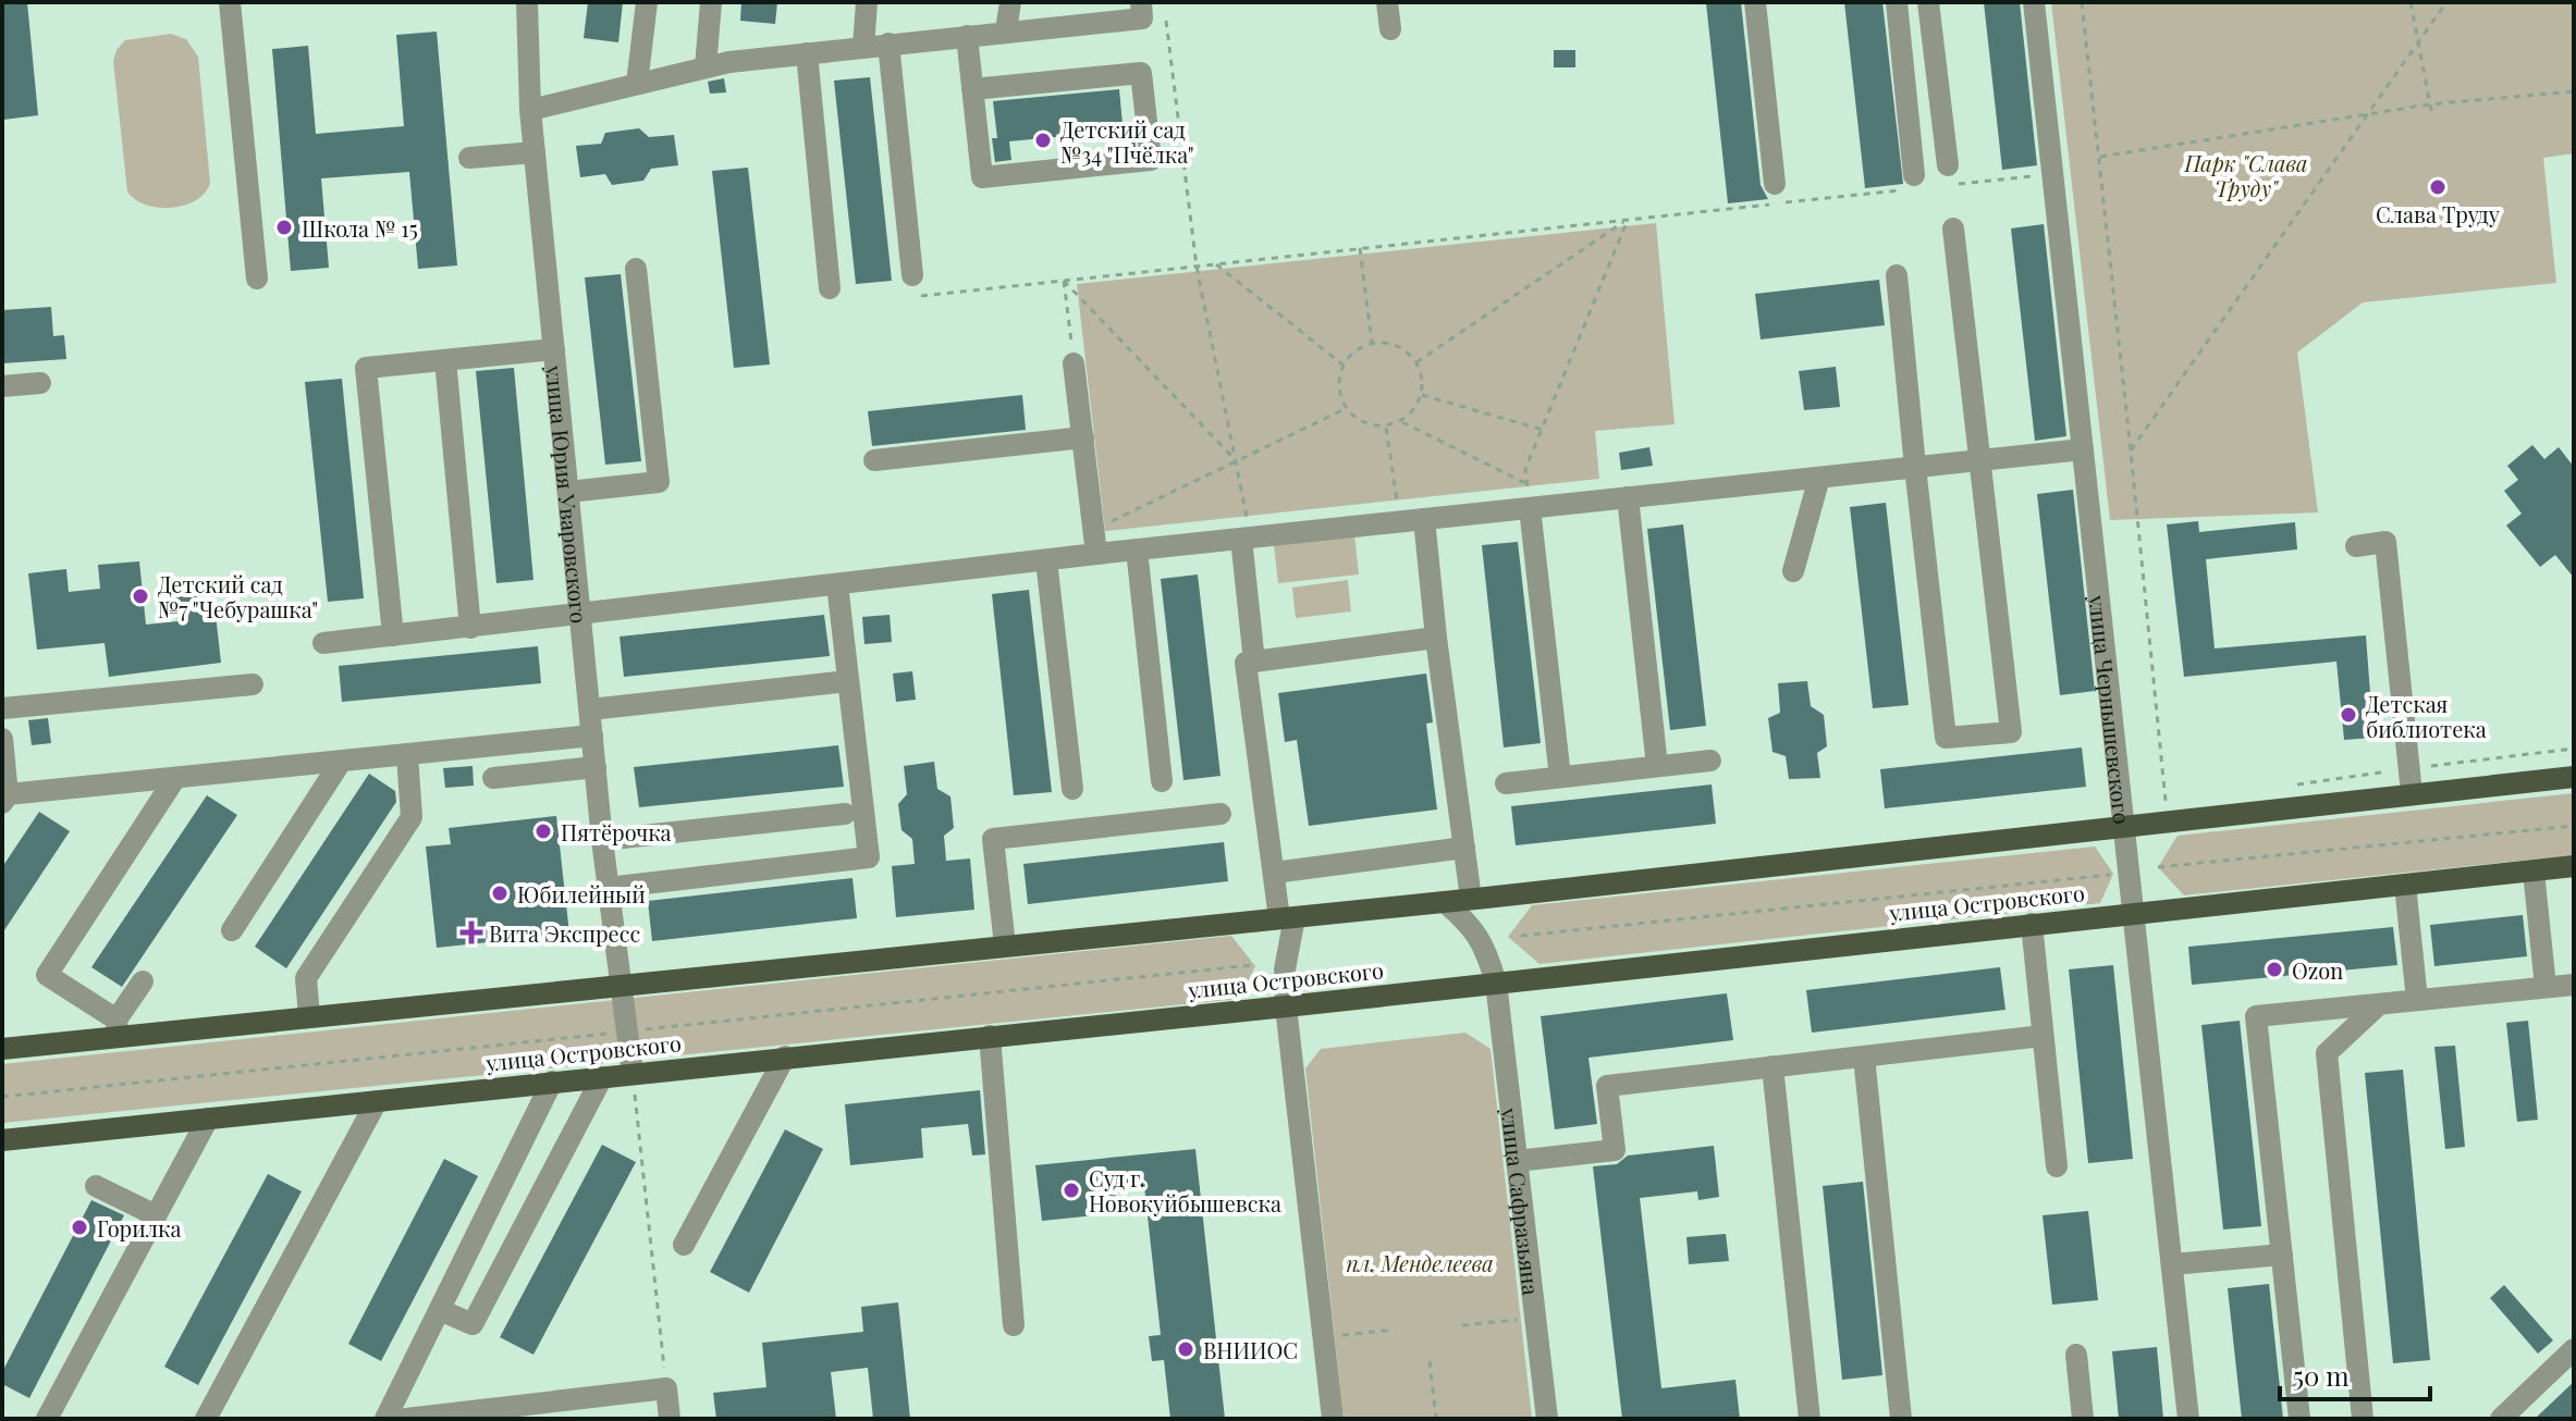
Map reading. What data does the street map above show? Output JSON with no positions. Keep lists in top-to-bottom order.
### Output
{
  "streets": {
    "main road": ["улица Островского"],
    "street": ["улица Юрия Уваровского", "улица Чернышевского", "улица Сафразьяна"]
  },
  "crossings": [
    ["улица Юрия Уваровского", "улица Островского"],
    ["улица Чернышевского", "улица Островского"],
    ["улица Островского", "улица Сафразьяна"]
  ],
  "parks": ["Парк \"Слава Труду\"", "пл. Менделеева"],
  "places": {
    "other": [
      "Детский сад №34 \"Пчёлка\"",
      "Слава Труду",
      "Школа № 15",
      "Детский сад №7 \"Чебурашка\"",
      "Детская библиотека",
      "Пятёрочка",
      "Юбилейный",
      "Ozon",
      "Суд г. Новокуйбышевска",
      "Горилка",
      "ВНИИОС"
    ],
    "health": ["Вита Экспресс"]
  },
  "scale_bar": "50 m"
}
